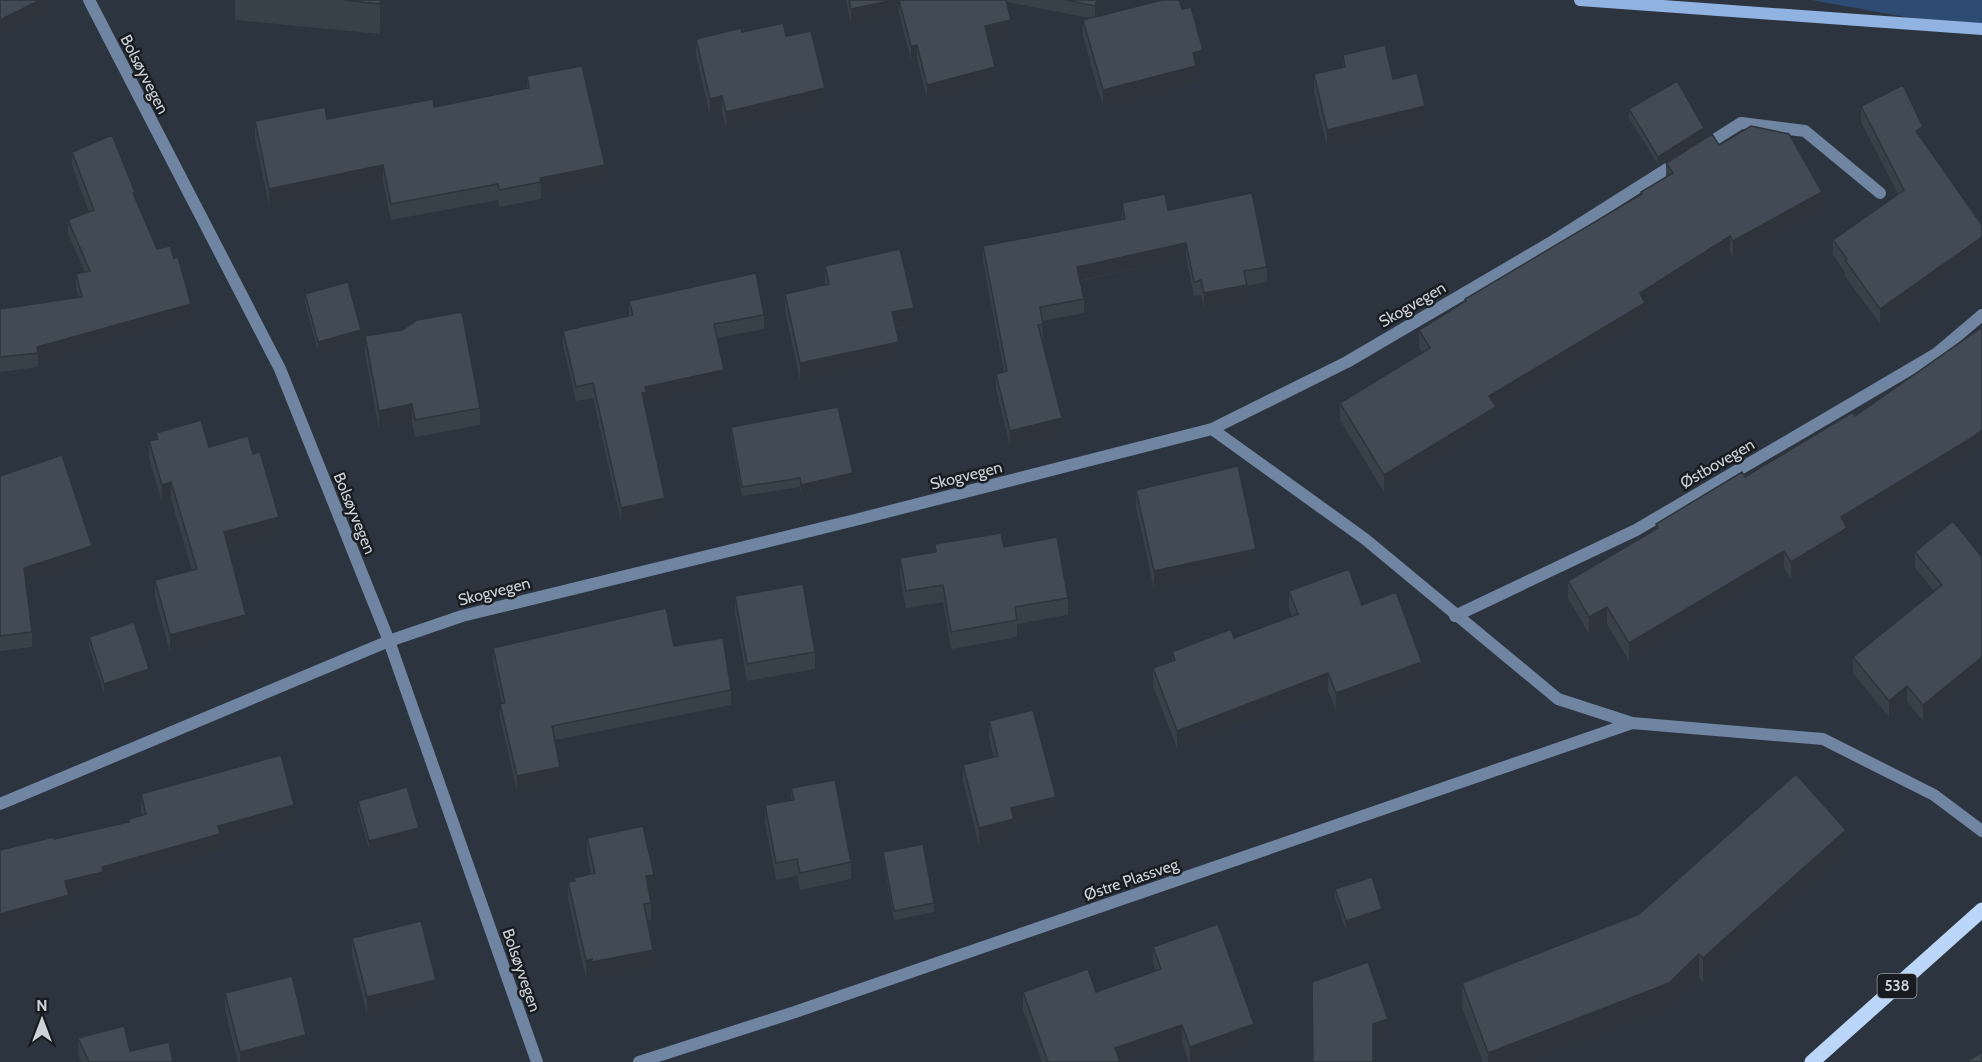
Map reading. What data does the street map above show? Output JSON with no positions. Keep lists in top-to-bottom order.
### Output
{
  "streets": {
    "main road": ["538"],
    "street": [
      "Bolsøyvegen",
      "Skogvegen",
      "Østbovegen",
      "Østre Plassveg"
    ]
  },
  "crossings": [
    ["Bolsøyvegen", "Skogvegen"]
  ],
  "north": "top"
}
